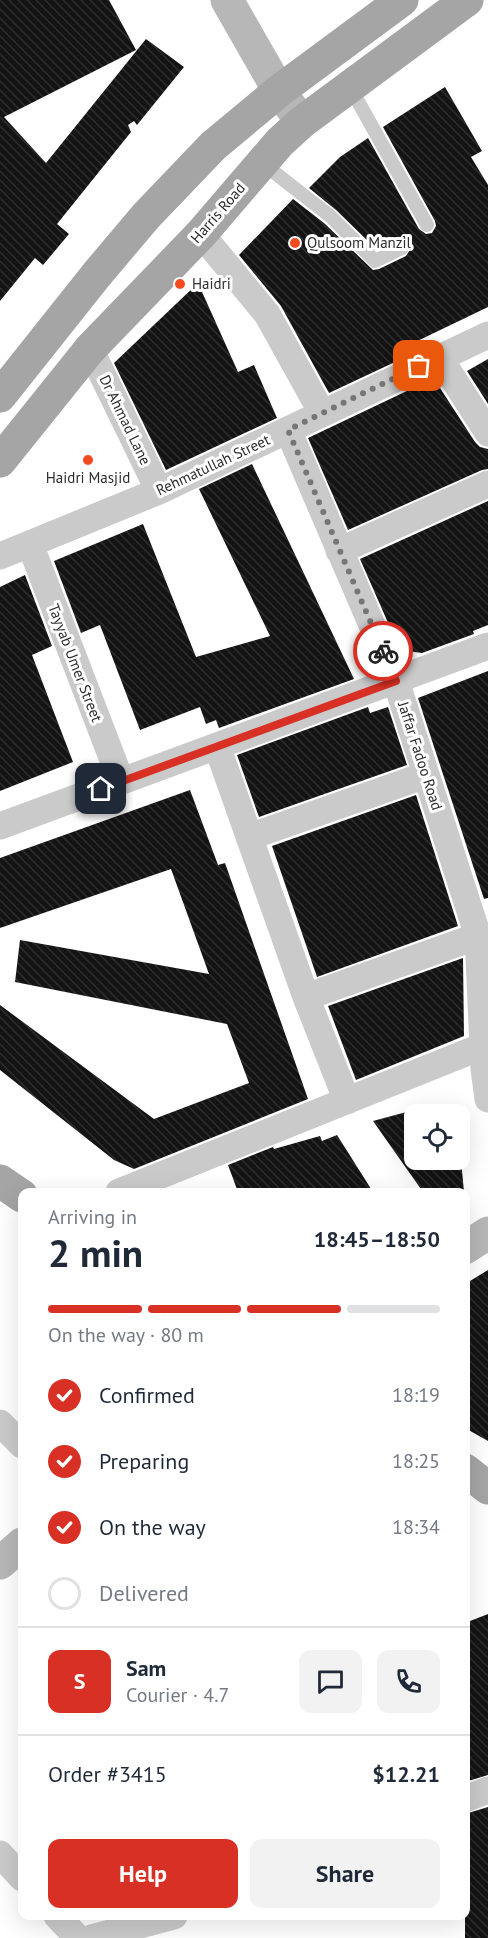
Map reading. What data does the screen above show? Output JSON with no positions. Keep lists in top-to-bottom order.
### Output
{
  "streets": {
    "main road": ["Harris Road"],
    "street": [
      "Dr Ahmad Lane",
      "Rehmatullah Street",
      "Tayyab Umer Street",
      "Jaffar Fadoo Road"
    ]
  },
  "crossings": [
    ["Harris Road", "Dr Ahmad Lane"],
    ["Dr Ahmad Lane", "Rehmatullah Street"],
    ["Rehmatullah Street", "Tayyab Umer Street"],
    ["Rehmatullah Street", "Jaffar Fadoo Road"]
  ],
  "places": ["Qulsoom Manzil", "Haidri", "Haidri Masjid"],
  "page": {
    "heading": ["2 min", "Arriving in", "18:45–18:50"],
    "panel": [
      "Sam",
      "Courier · 4.7",
      "Order #3415",
      "$12.21"
    ],
    "bar": "On the way · 80 m",
    "list": [
      ["Confirmed", "18:19"],
      ["Preparing", "18:25"],
      ["On the way", "18:34"],
      "Delivered"
    ],
    "round": "S",
    "buttons": ["Help", "Share"]
  }
}
